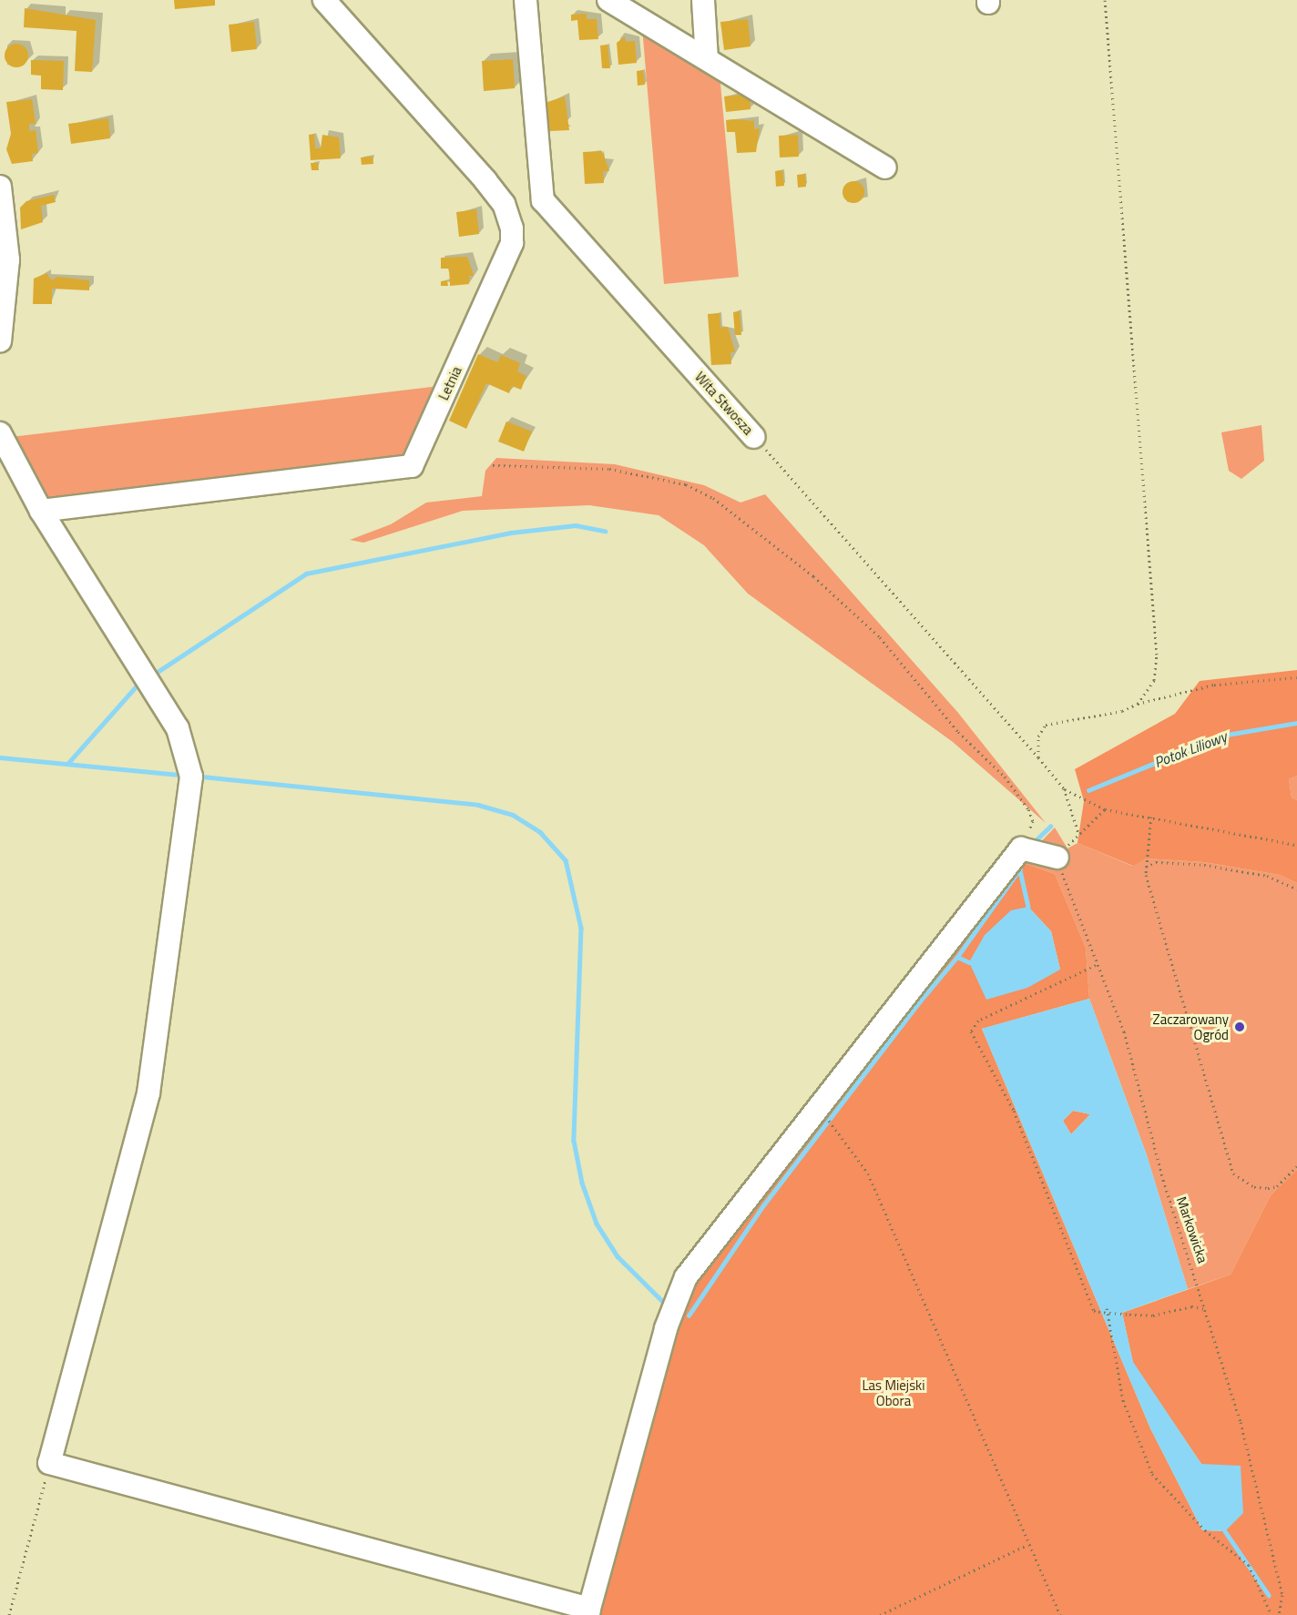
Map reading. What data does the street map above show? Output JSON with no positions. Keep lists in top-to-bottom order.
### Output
{
  "streets": {
    "street": ["Letnia", "Wita Stwosza"],
    "path": ["Markowicka"]
  },
  "water": ["Potok Liliowy"],
  "parks": ["Las Miejski Obora"],
  "places": ["Zaczarowany Ogród"]
}
